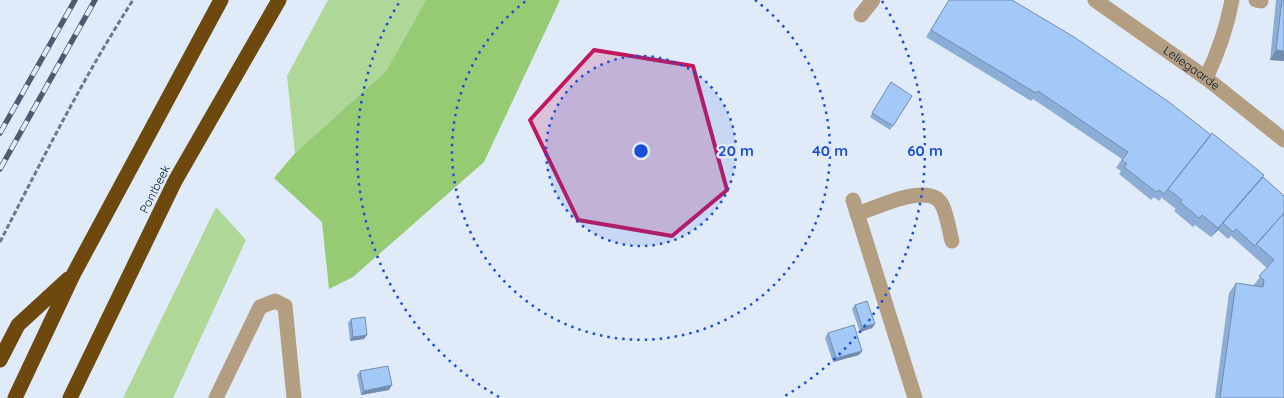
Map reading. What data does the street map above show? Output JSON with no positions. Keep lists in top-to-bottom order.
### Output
{
  "streets": {
    "highway": ["Pontbeek"],
    "street": ["Leliegaarde"]
  },
  "rings": ["20 m", "40 m", "60 m"]
}
